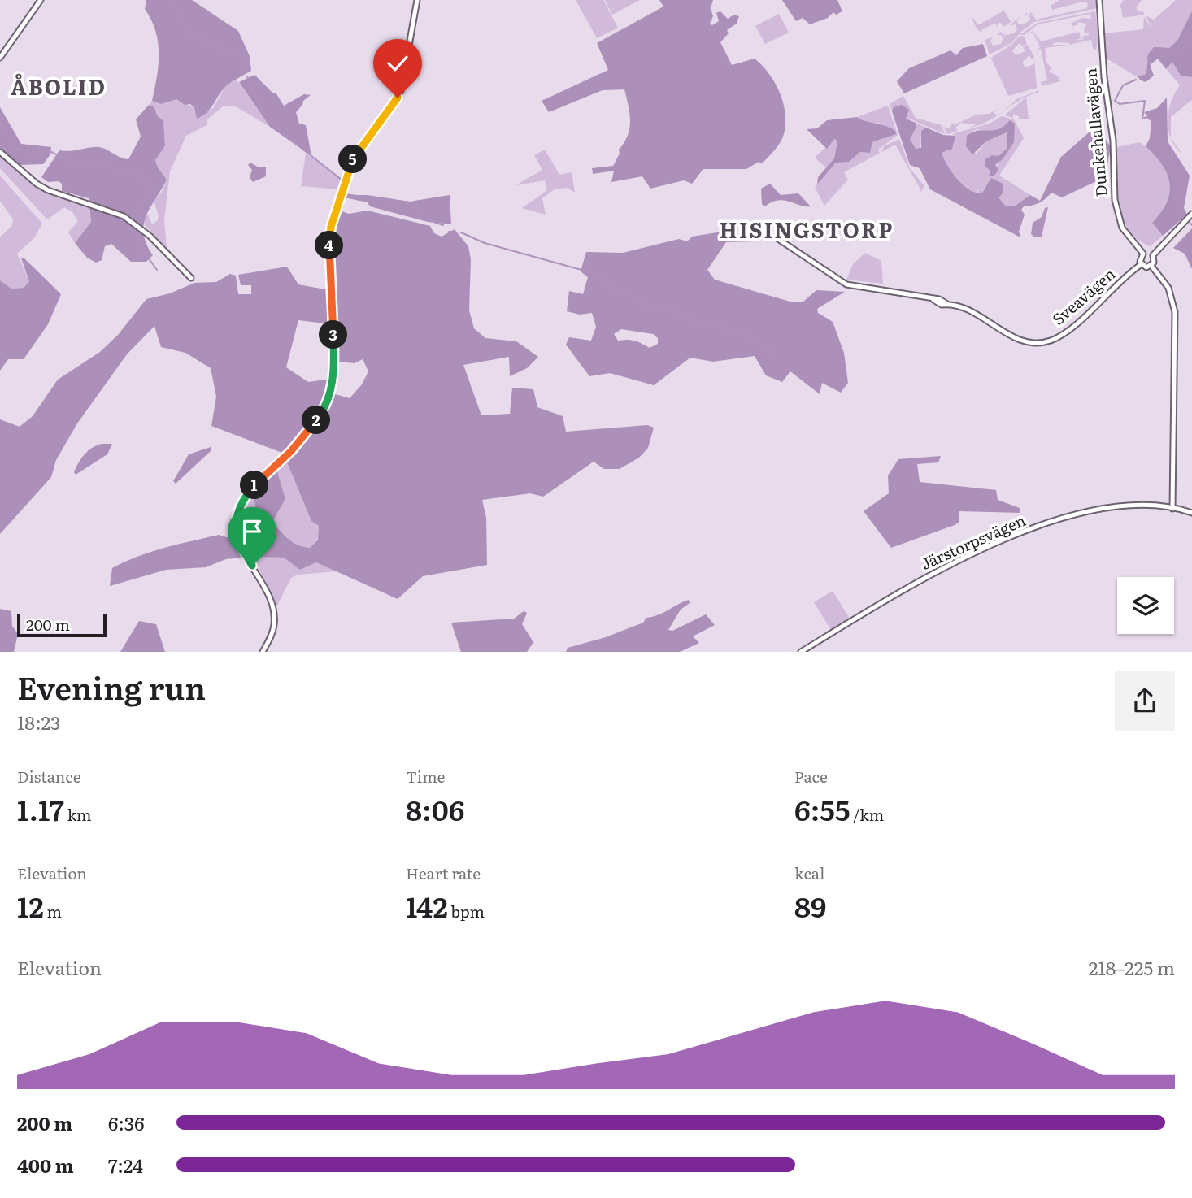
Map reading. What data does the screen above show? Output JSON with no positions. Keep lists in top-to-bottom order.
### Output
{
  "streets": {
    "street": ["Dunkehallavägen", "Sveavägen", "Järstorpsvägen"]
  },
  "crossings": [
    ["Dunkehallavägen", "Sveavägen"]
  ],
  "districts": ["ÅBOLID", "HISINGSTORP"],
  "scale_bar": "200 m",
  "page": {
    "pins": [
      "5",
      "4",
      "3",
      "2",
      "1"
    ],
    "scale": "200 m",
    "heading": ["Evening run", "18:23"],
    "stats": [
      ["Distance", "1.17 km"],
      ["Time", "8:06"],
      ["Pace", "6:55 /km"],
      ["Elevation", "12 m"],
      ["Heart rate", "142 bpm"],
      ["kcal", "89"]
    ],
    "chart": ["Elevation", "218–225 m"],
    "list": [
      {
        "name": "200 m",
        "note": "6:36"
      },
      {
        "name": "400 m",
        "note": "7:24"
      }
    ]
  }
}
